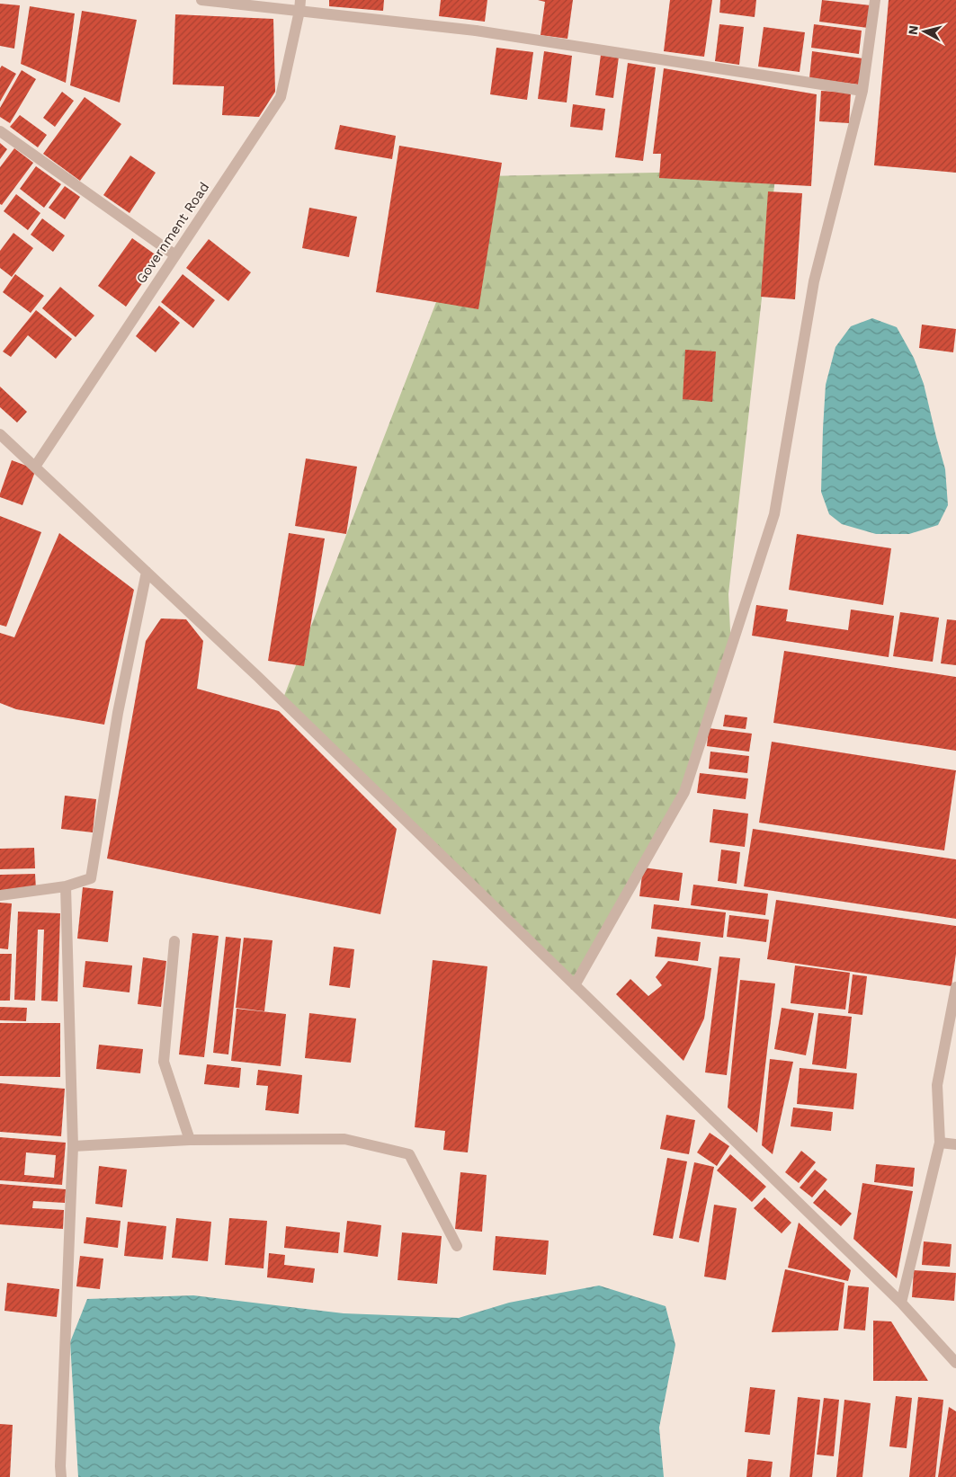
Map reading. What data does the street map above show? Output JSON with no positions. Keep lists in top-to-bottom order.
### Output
{
  "streets": {
    "street": ["Government Road"]
  },
  "north": "left"
}
